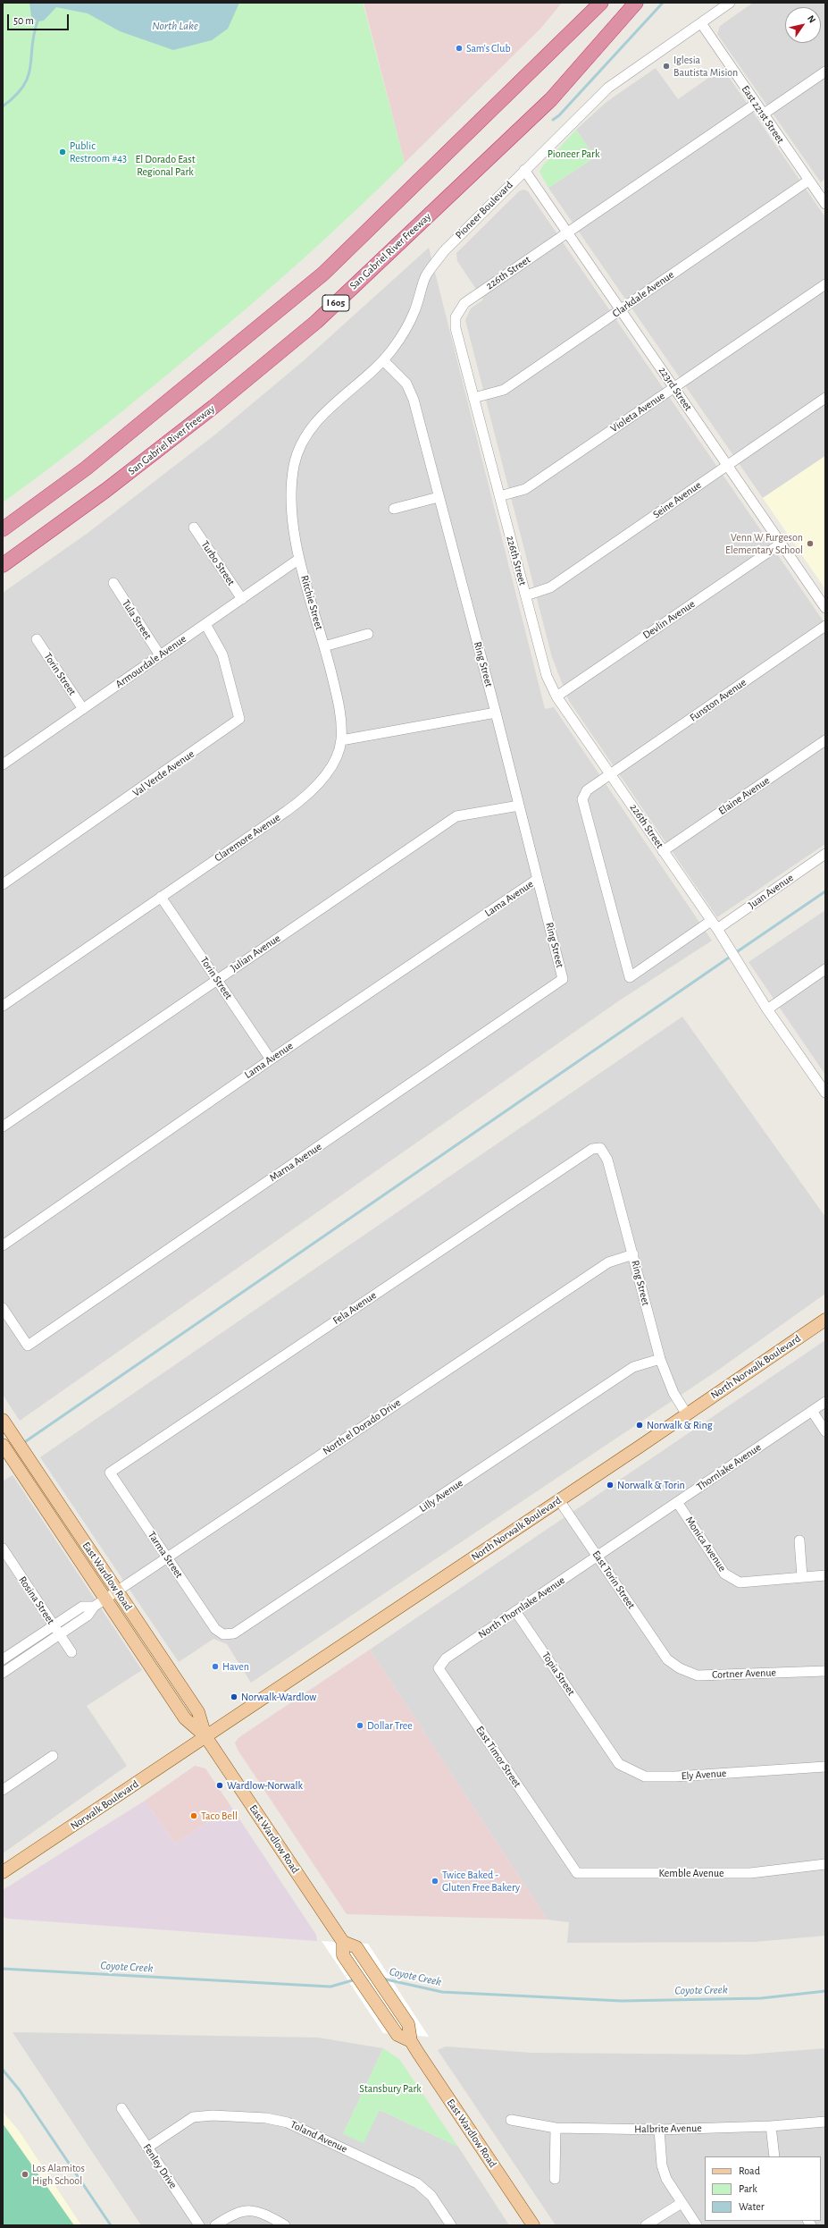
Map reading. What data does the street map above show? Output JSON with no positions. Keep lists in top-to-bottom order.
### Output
{
  "streets": {
    "highway": ["San Gabriel River Freeway", "I 605"],
    "main road": ["North Norwalk Boulevard", "East Wardlow Road", "Norwalk Boulevard"],
    "street": [
      "East 221st Street",
      "Pioneer Boulevard",
      "226th Street",
      "Clarkdale Avenue",
      "223rd Street",
      "Violeta Avenue",
      "Seine Avenue",
      "Turbo Street",
      "Ritchie Street",
      "Tula Street",
      "Devlin Avenue",
      "Armourdale Avenue",
      "Ring Street",
      "Torin Street",
      "Funston Avenue",
      "Val Verde Avenue",
      "Elaine Avenue",
      "Claremore Avenue",
      "Juan Avenue",
      "Lama Avenue",
      "Julian Avenue",
      "Marna Avenue",
      "Fela Avenue",
      "North el Dorado Drive",
      "Thornlake Avenue",
      "Lilly Avenue",
      "Monica Avenue",
      "Tarma Street",
      "East Torin Street",
      "Rosina Street",
      "North Thornlake Avenue",
      "Topia Street",
      "Cortner Avenue",
      "East Timor Street",
      "Ely Avenue",
      "Kemble Avenue",
      "Halbrite Avenue",
      "Toland Avenue",
      "Fenley Drive"
    ]
  },
  "crossings": [
    ["East 221st Street", "Pioneer Boulevard"],
    ["East 221st Street", "226th Street"],
    ["East 221st Street", "Clarkdale Avenue"],
    ["Pioneer Boulevard", "223rd Street"],
    ["Pioneer Boulevard", "Ritchie Street"],
    ["Pioneer Boulevard", "Ring Street"],
    ["226th Street", "Clarkdale Avenue"],
    ["226th Street", "223rd Street"],
    ["226th Street", "Violeta Avenue"],
    ["226th Street", "Seine Avenue"],
    ["226th Street", "Devlin Avenue"],
    ["226th Street", "Funston Avenue"],
    ["226th Street", "Elaine Avenue"],
    ["226th Street", "Juan Avenue"],
    ["Clarkdale Avenue", "223rd Street"],
    ["223rd Street", "Violeta Avenue"],
    ["223rd Street", "Seine Avenue"],
    ["223rd Street", "Devlin Avenue"],
    ["Turbo Street", "Armourdale Avenue"],
    ["Ritchie Street", "Armourdale Avenue"],
    ["Ritchie Street", "Claremore Avenue"],
    ["Tula Street", "Armourdale Avenue"],
    ["Armourdale Avenue", "Torin Street"],
    ["Armourdale Avenue", "Val Verde Avenue"],
    ["Ring Street", "Lama Avenue"],
    ["Ring Street", "Julian Avenue"],
    ["Ring Street", "Marna Avenue"],
    ["Ring Street", "Fela Avenue"],
    ["Ring Street", "North Norwalk Boulevard"],
    ["Ring Street", "North el Dorado Drive"],
    ["Ring Street", "Lilly Avenue"],
    ["Torin Street", "Claremore Avenue"],
    ["Torin Street", "Lama Avenue"],
    ["Torin Street", "Julian Avenue"],
    ["Funston Avenue", "Juan Avenue"],
    ["Fela Avenue", "Tarma Street"],
    ["North Norwalk Boulevard", "East Wardlow Road"],
    ["North Norwalk Boulevard", "East Torin Street"],
    ["North Norwalk Boulevard", "Norwalk Boulevard"],
    ["North el Dorado Drive", "Tarma Street"],
    ["North el Dorado Drive", "East Wardlow Road"],
    ["North el Dorado Drive", "Rosina Street"],
    ["Thornlake Avenue", "Monica Avenue"],
    ["Thornlake Avenue", "East Torin Street"],
    ["Thornlake Avenue", "North Thornlake Avenue"],
    ["Lilly Avenue", "Tarma Street"],
    ["East Wardlow Road", "Norwalk Boulevard"],
    ["East Torin Street", "North Thornlake Avenue"],
    ["East Torin Street", "Cortner Avenue"],
    ["North Thornlake Avenue", "Topia Street"],
    ["North Thornlake Avenue", "East Timor Street"],
    ["Topia Street", "Ely Avenue"],
    ["East Timor Street", "Kemble Avenue"],
    ["Toland Avenue", "Fenley Drive"]
  ],
  "water": ["North Lake", "Coyote Creek"],
  "parks": ["Pioneer Park", "El Dorado East Regional Park", "Stansbury Park"],
  "places": [
    "Sam's Club",
    "Iglesia Bautista Mision",
    "Public Restroom #43",
    "Venn W Furgeson Elementary School",
    "Norwalk & Ring",
    "Norwalk & Torin",
    "Haven",
    "Norwalk-Wardlow",
    "Dollar Tree",
    "Wardlow-Norwalk",
    "Taco Bell",
    "Twice Baked - Gluten Free Bakery",
    "Los Alamitos High School"
  ],
  "legend": ["Road", "Park", "Water"],
  "scale_bar": "50 m",
  "north": "top right"
}
